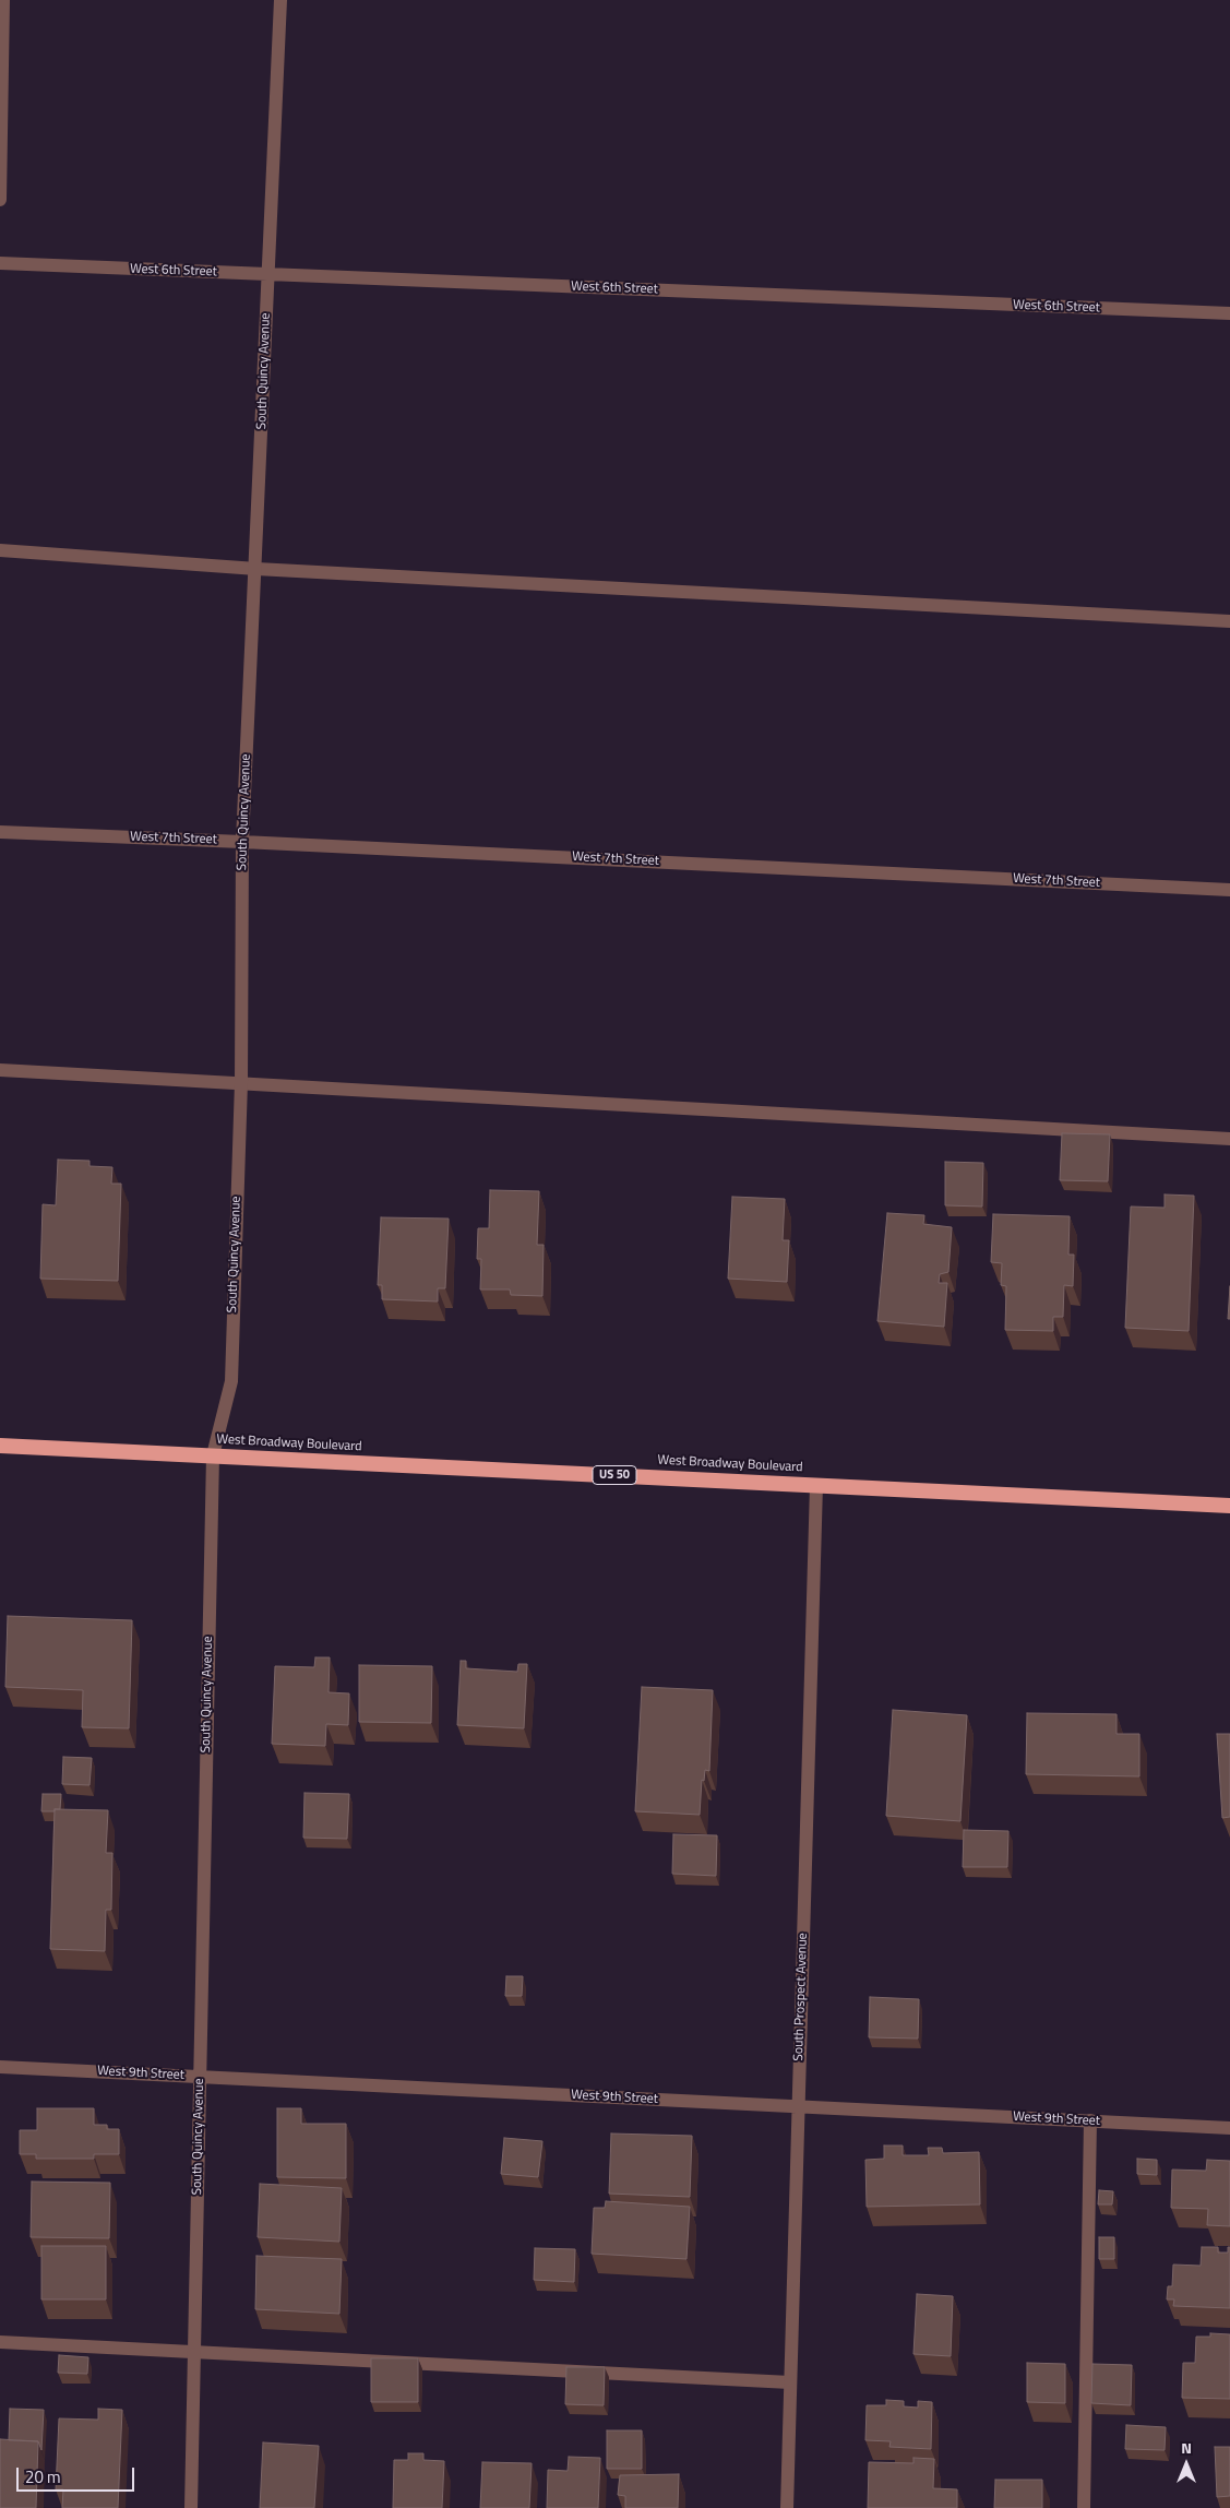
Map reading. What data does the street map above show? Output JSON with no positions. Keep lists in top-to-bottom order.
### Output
{
  "streets": {
    "highway": ["West Broadway Boulevard", "US 50"],
    "street": [
      "West 6th Street",
      "South Quincy Avenue",
      "West 7th Street",
      "South Prospect Avenue",
      "West 9th Street"
    ]
  },
  "crossings": [
    ["West 6th Street", "South Quincy Avenue"],
    ["South Quincy Avenue", "West 7th Street"],
    ["South Quincy Avenue", "West Broadway Boulevard"],
    ["South Quincy Avenue", "West 9th Street"],
    ["West Broadway Boulevard", "South Prospect Avenue"],
    ["South Prospect Avenue", "West 9th Street"]
  ],
  "scale_bar": "20 m",
  "north": "top"
}
